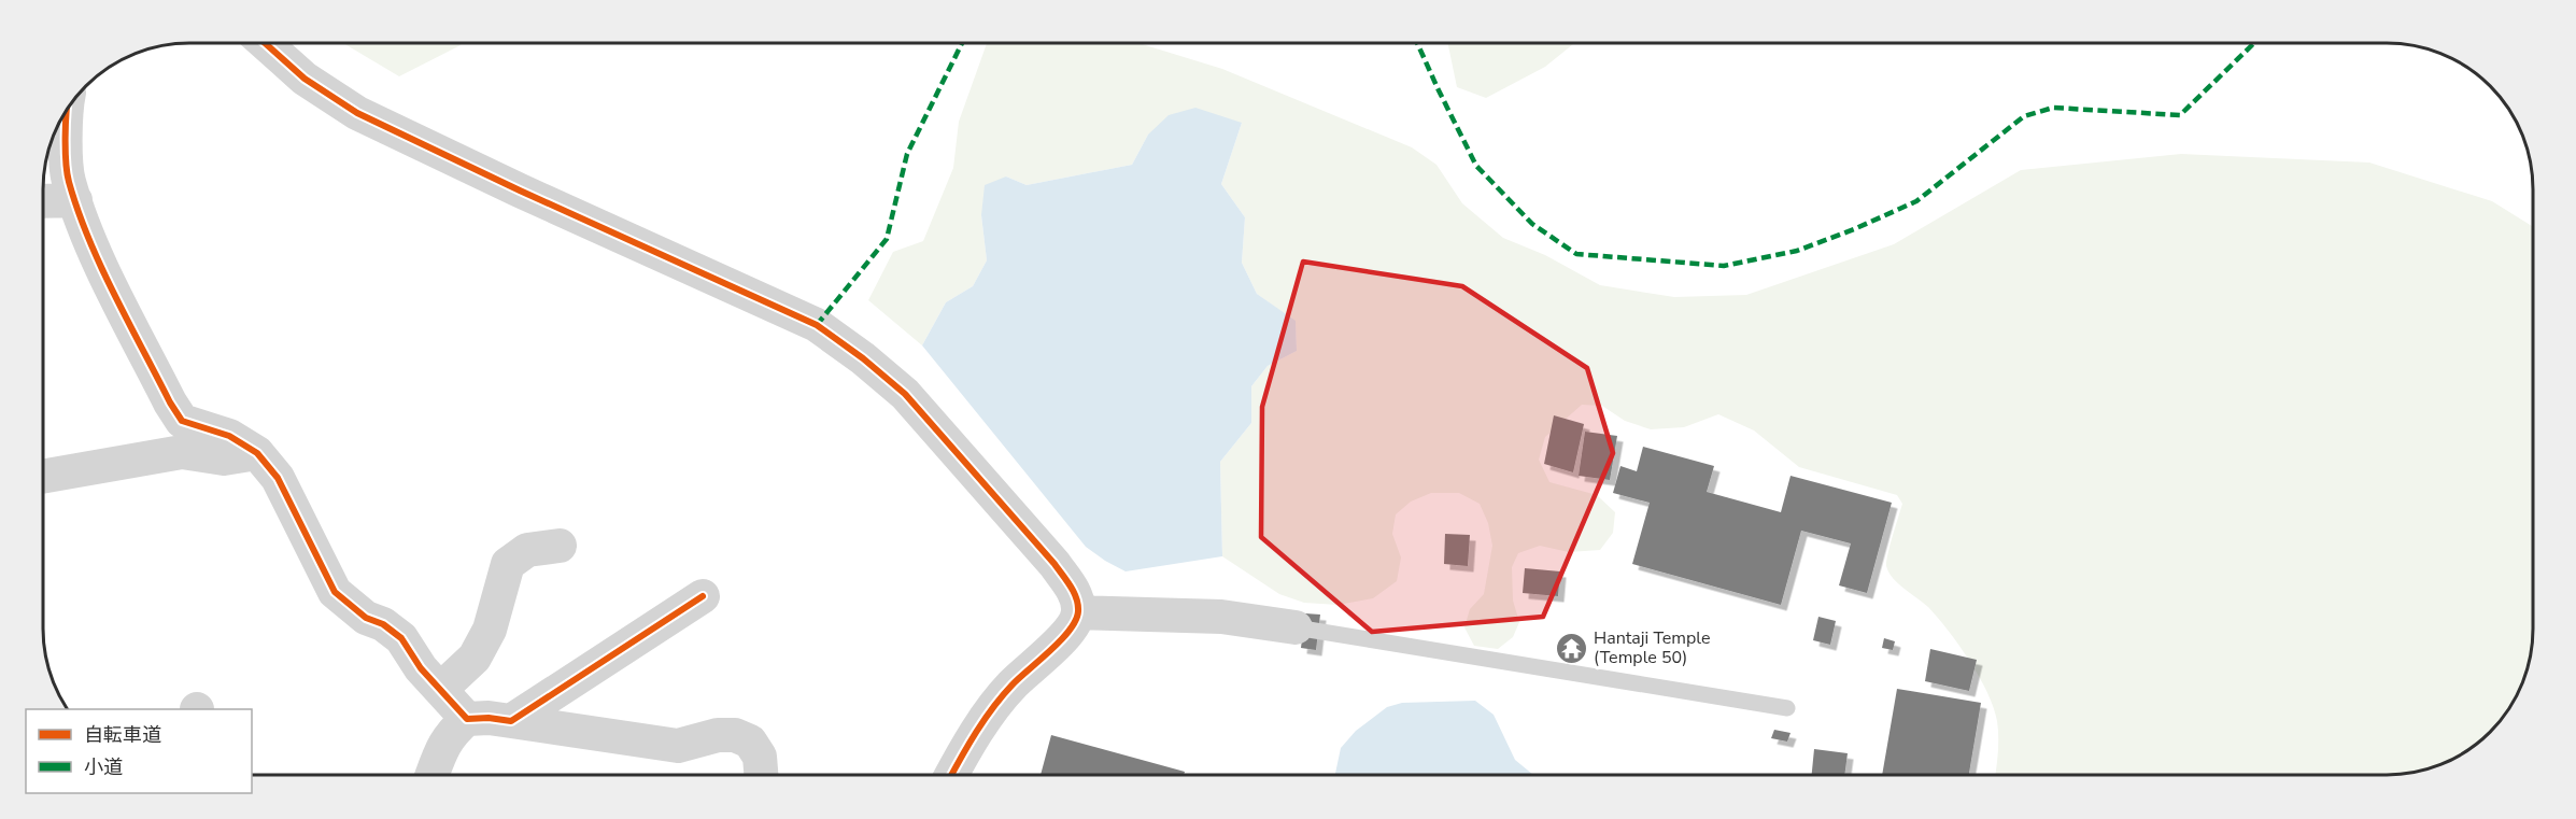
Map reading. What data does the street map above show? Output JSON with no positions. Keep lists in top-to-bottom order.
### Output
{
  "places": {
    "temple": ["Hantaji Temple (Temple 50)"]
  },
  "legend": ["自転車道", "小道"]
}
